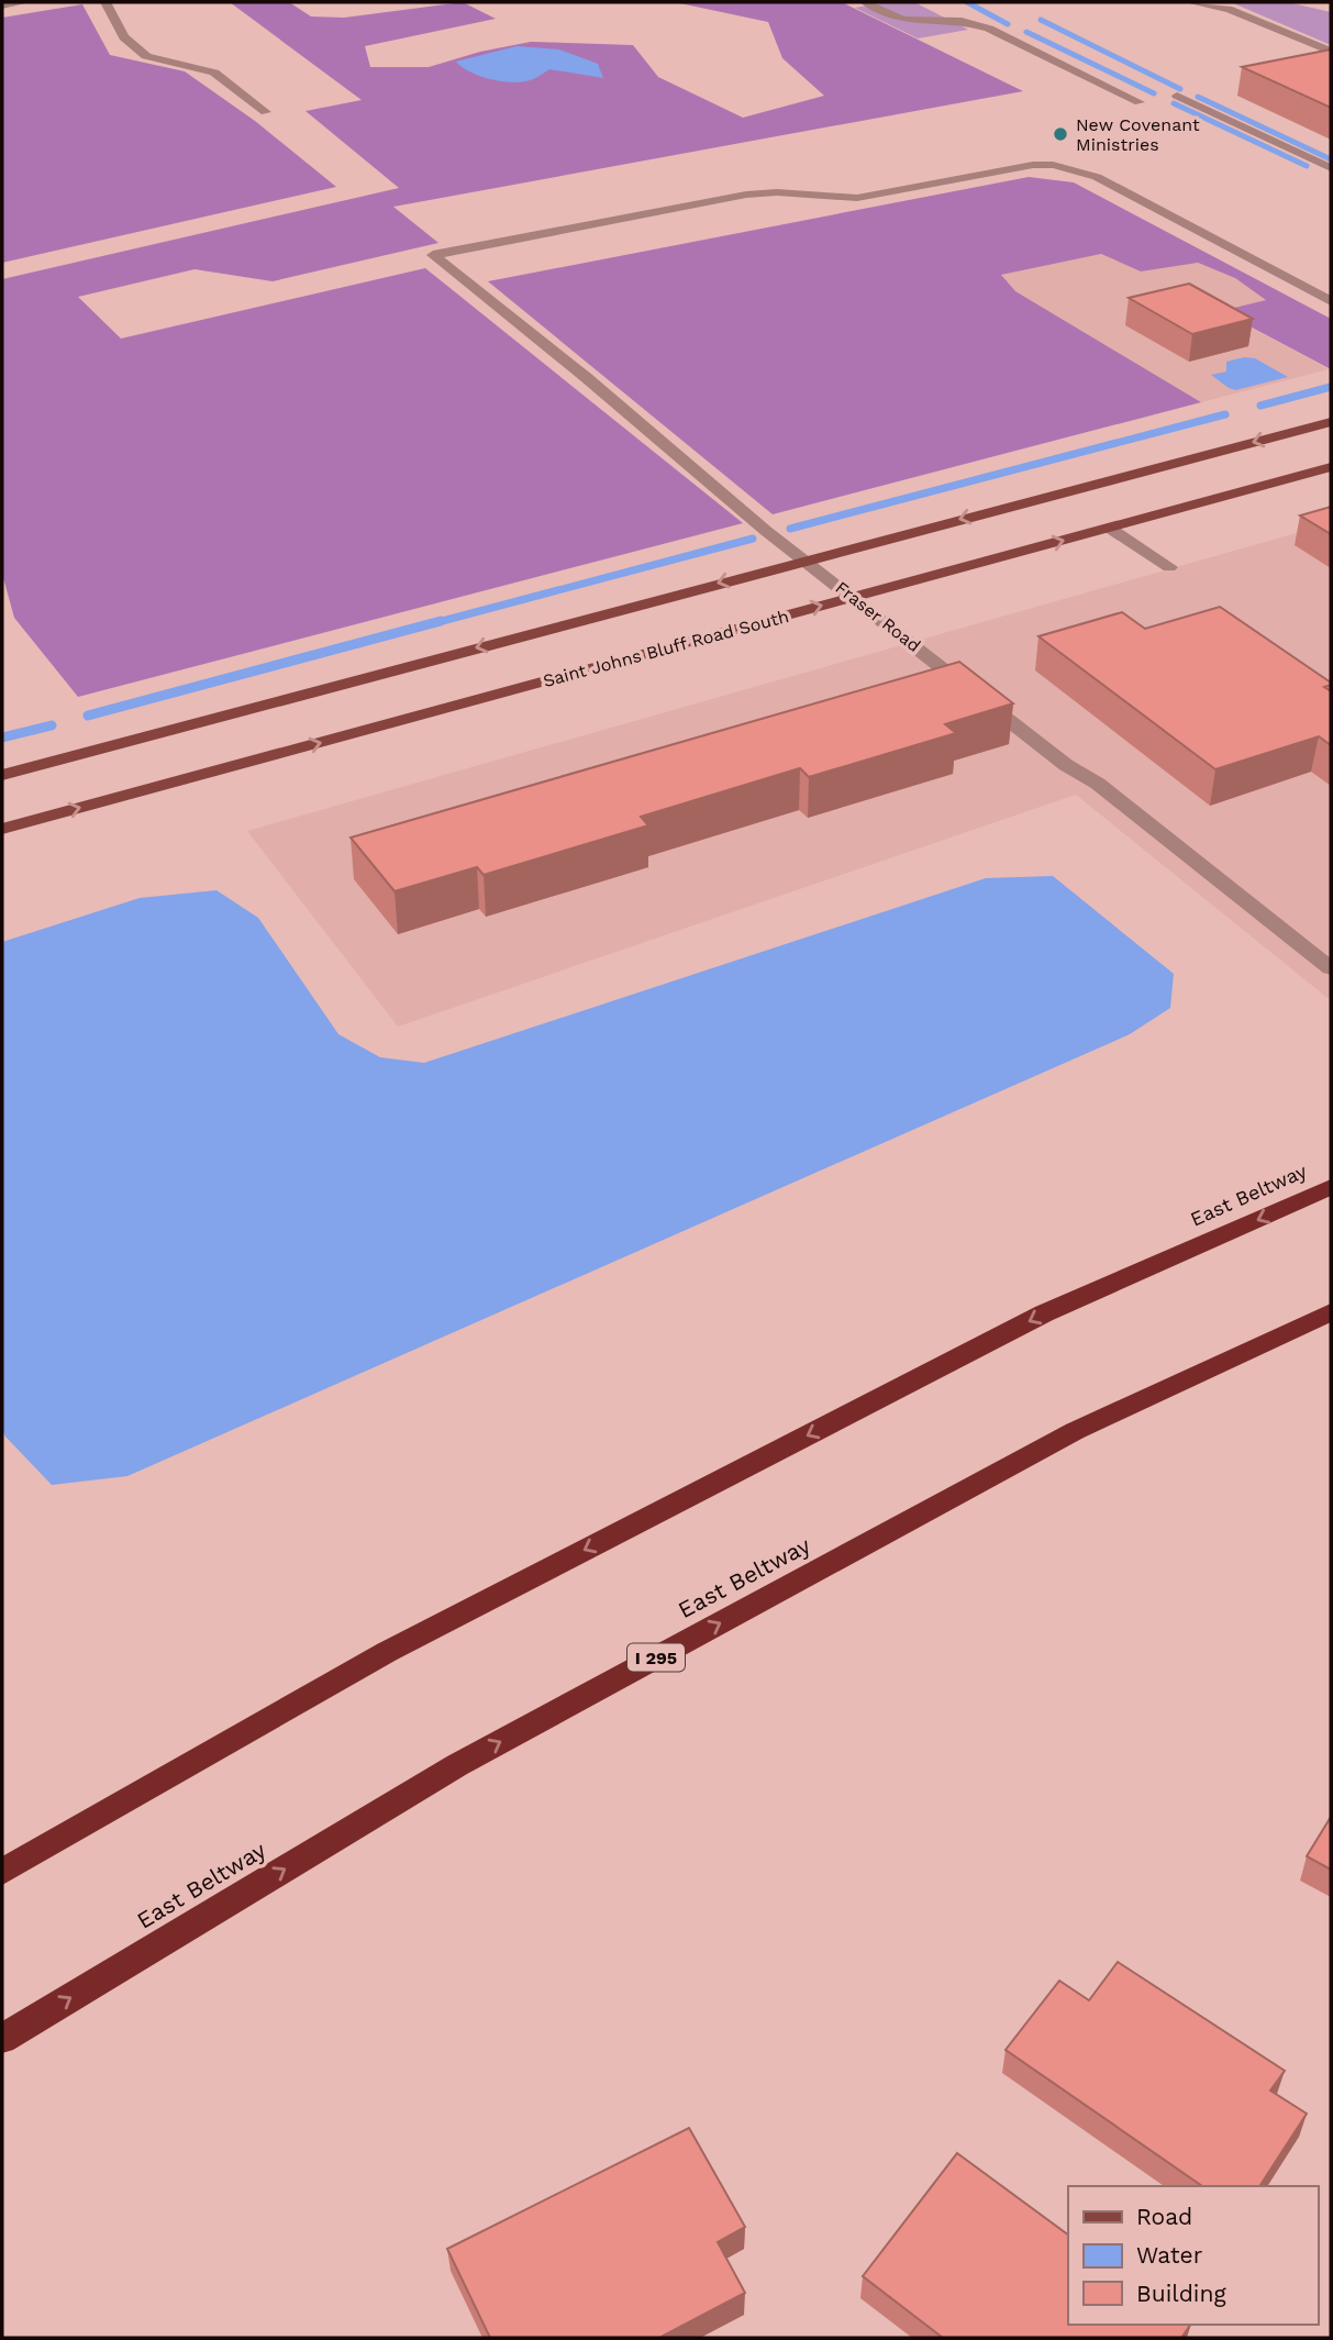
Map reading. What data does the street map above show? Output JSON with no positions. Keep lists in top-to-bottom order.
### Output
{
  "streets": {
    "highway": ["East Beltway", "I 295"],
    "main road": ["Saint Johns Bluff Road South"],
    "street": ["Fraser Road"]
  },
  "crossings": [
    ["Fraser Road", "Saint Johns Bluff Road South"]
  ],
  "places": ["New Covenant Ministries"],
  "legend": ["Road", "Water", "Building"]
}
